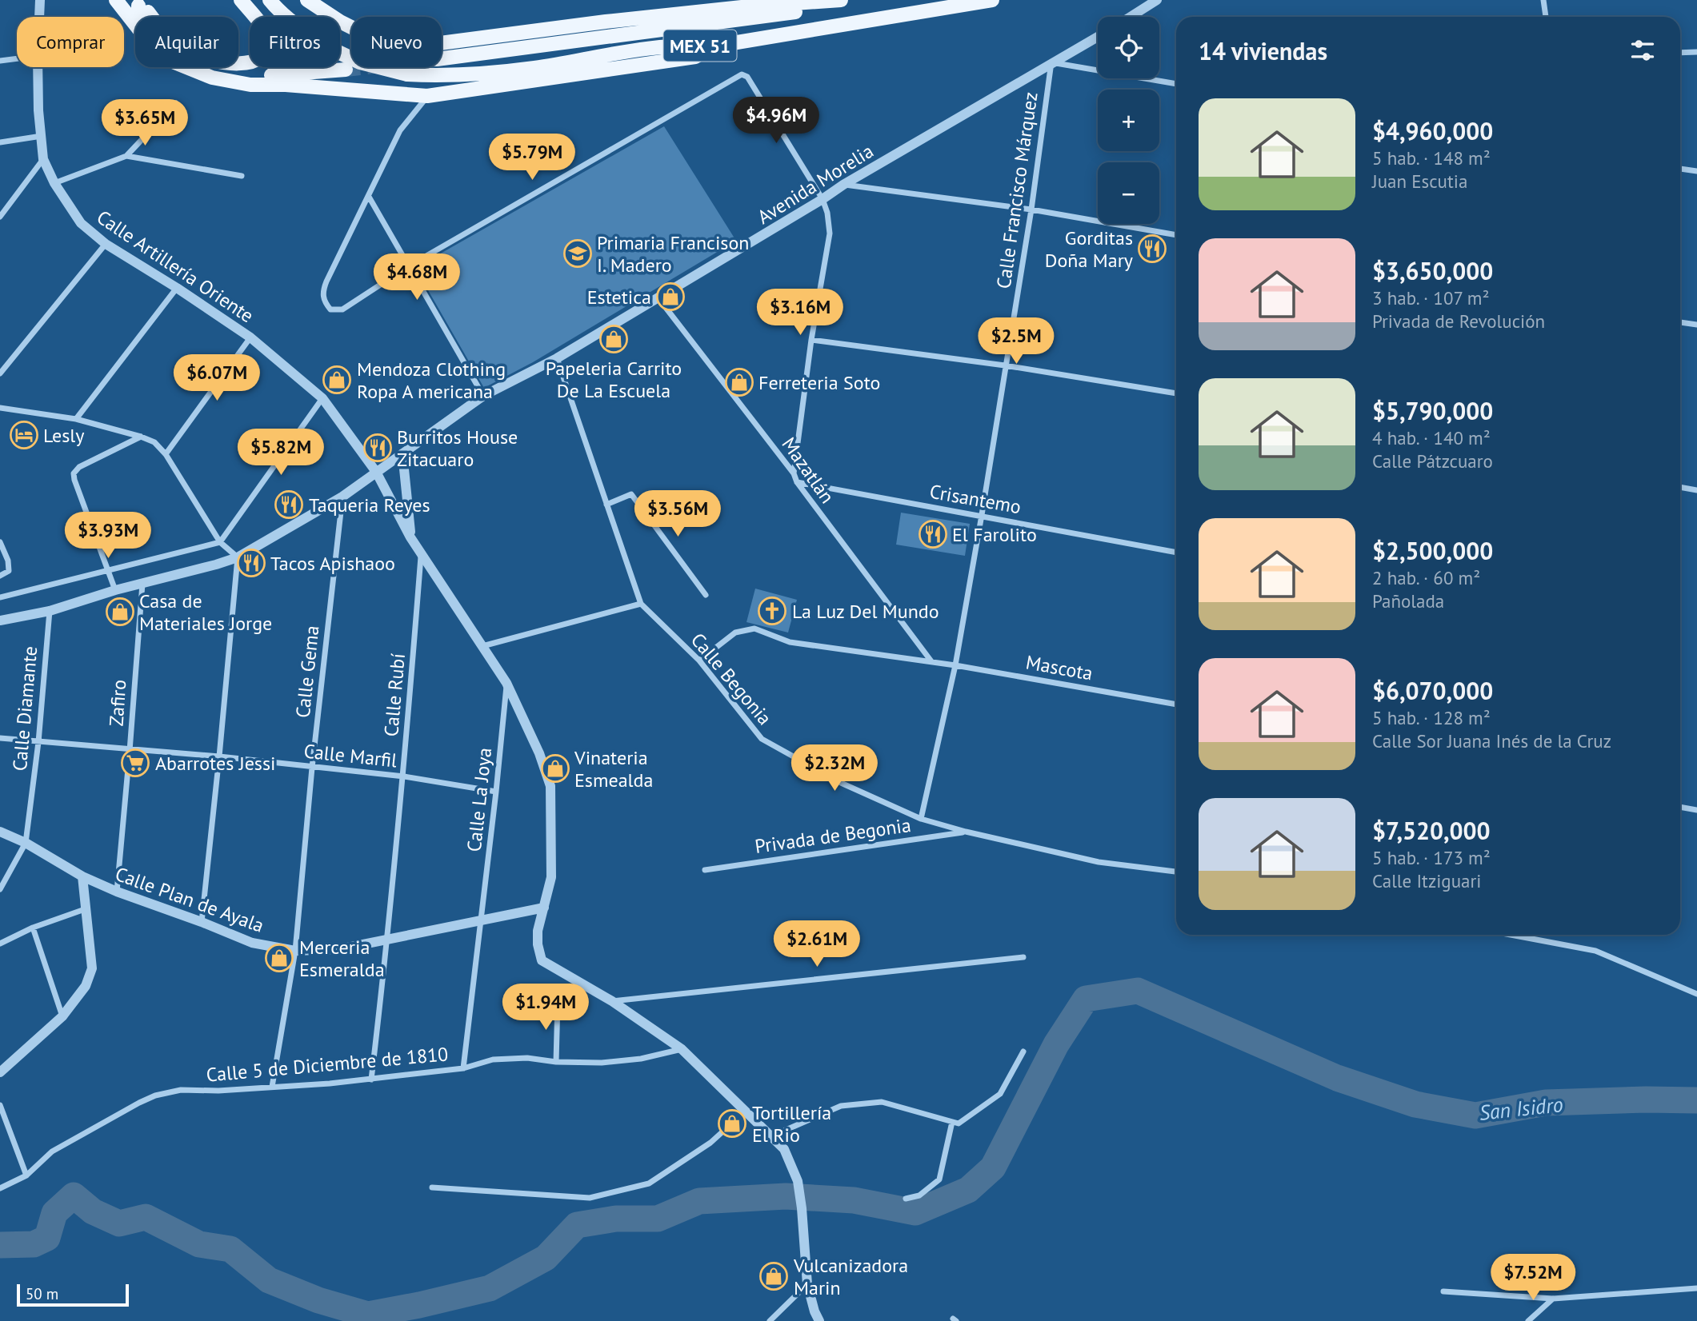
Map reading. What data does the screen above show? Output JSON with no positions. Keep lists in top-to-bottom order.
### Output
{
  "streets": {
    "main road": ["MEX 51"],
    "street": [
      "Avenida Morelia",
      "Calle Francisco Márquez",
      "Calle Artillería Oriente",
      "Mazatlán",
      "Crisantemo",
      "Mascota",
      "Calle Gema",
      "Calle Begonia",
      "Calle Rubí",
      "Zafiro",
      "Calle Diamante",
      "Calle Marfil",
      "Calle La Joya",
      "Privada de Begonia",
      "Calle Plan de Ayala",
      "Calle 5 de Diciembre de 1810"
    ]
  },
  "crossings": [
    ["Avenida Morelia", "Calle Francisco Márquez"],
    ["Avenida Morelia", "Calle Artillería Oriente"],
    ["Avenida Morelia", "Mazatlán"],
    ["Avenida Morelia", "Calle Gema"],
    ["Avenida Morelia", "Calle Begonia"],
    ["Avenida Morelia", "Zafiro"],
    ["Avenida Morelia", "Calle Diamante"],
    ["Calle Francisco Márquez", "Crisantemo"],
    ["Calle Francisco Márquez", "Mascota"],
    ["Calle Francisco Márquez", "Calle Begonia"],
    ["Calle Artillería Oriente", "Calle Rubí"],
    ["Calle Artillería Oriente", "Calle La Joya"],
    ["Calle Artillería Oriente", "Calle Plan de Ayala"],
    ["Calle Artillería Oriente", "Calle 5 de Diciembre de 1810"],
    ["Mazatlán", "Crisantemo"],
    ["Mazatlán", "Mascota"],
    ["Mascota", "Calle Begonia"],
    ["Calle Gema", "Calle Marfil"],
    ["Calle Gema", "Calle Plan de Ayala"],
    ["Calle Gema", "Calle 5 de Diciembre de 1810"],
    ["Calle Begonia", "Privada de Begonia"],
    ["Calle Rubí", "Calle Marfil"],
    ["Calle Rubí", "Calle Plan de Ayala"],
    ["Calle Rubí", "Calle 5 de Diciembre de 1810"],
    ["Zafiro", "Calle Marfil"],
    ["Zafiro", "Calle Plan de Ayala"],
    ["Calle Diamante", "Calle Marfil"],
    ["Calle Diamante", "Calle Plan de Ayala"],
    ["Calle Marfil", "Calle La Joya"],
    ["Calle La Joya", "Calle Plan de Ayala"],
    ["Calle La Joya", "Calle 5 de Diciembre de 1810"]
  ],
  "water": ["San Isidro"],
  "places": {
    "restaurant": [
      "Gorditas Doña Mary",
      "Burritos House Zitacuaro",
      "Taqueria Reyes",
      "El Farolito",
      "Tacos Apishaoo"
    ],
    "school or university": ["Primaria Francison I. Madero"],
    "shop": [
      "Estetica",
      "Papeleria Carrito De La Escuela",
      "Mendoza Clothing Ropa A mericana",
      "Ferreteria Soto",
      "Casa de Materiales Jorge",
      "Vinateria Esmealda",
      "Merceria Esmeralda",
      "Tortillería El Rio",
      "Vulcanizadora Marin"
    ],
    "hotel": ["Lesly"],
    "church": ["La Luz Del Mundo"],
    "supermarket": ["Abarrotes Jessi"]
  },
  "scale_bar": "50 m",
  "page": {
    "map_buttons": ["+", "−"],
    "chip": [
      "Comprar",
      "Alquilar",
      "Filtros",
      "Nuevo"
    ],
    "heading": "14 viviendas",
    "list": [
      {
        "name": "$4,960,000",
        "note": "5 hab. · 148 m² · Juan Escutia"
      },
      {
        "name": "$3,650,000",
        "note": "3 hab. · 107 m² · Privada de Revolución"
      },
      {
        "name": "$5,790,000",
        "note": "4 hab. · 140 m² · Calle Pátzcuaro"
      },
      {
        "name": "$2,500,000",
        "note": "2 hab. · 60 m² · Pañolada"
      },
      {
        "name": "$6,070,000",
        "note": "5 hab. · 128 m² · Calle Sor Juana Inés de la Cruz"
      },
      {
        "name": "$7,520,000",
        "note": "5 hab. · 173 m² · Calle Itziguari"
      }
    ],
    "price": [
      "$4.96M",
      "$3.65M",
      "$5.79M",
      "$4.68M",
      "$3.16M",
      "$2.5M",
      "$6.07M",
      "$5.82M",
      "$3.56M",
      "$3.93M",
      "$2.32M",
      "$2.61M",
      "$1.94M",
      "$7.52M"
    ],
    "scale": "50 m"
  }
}
